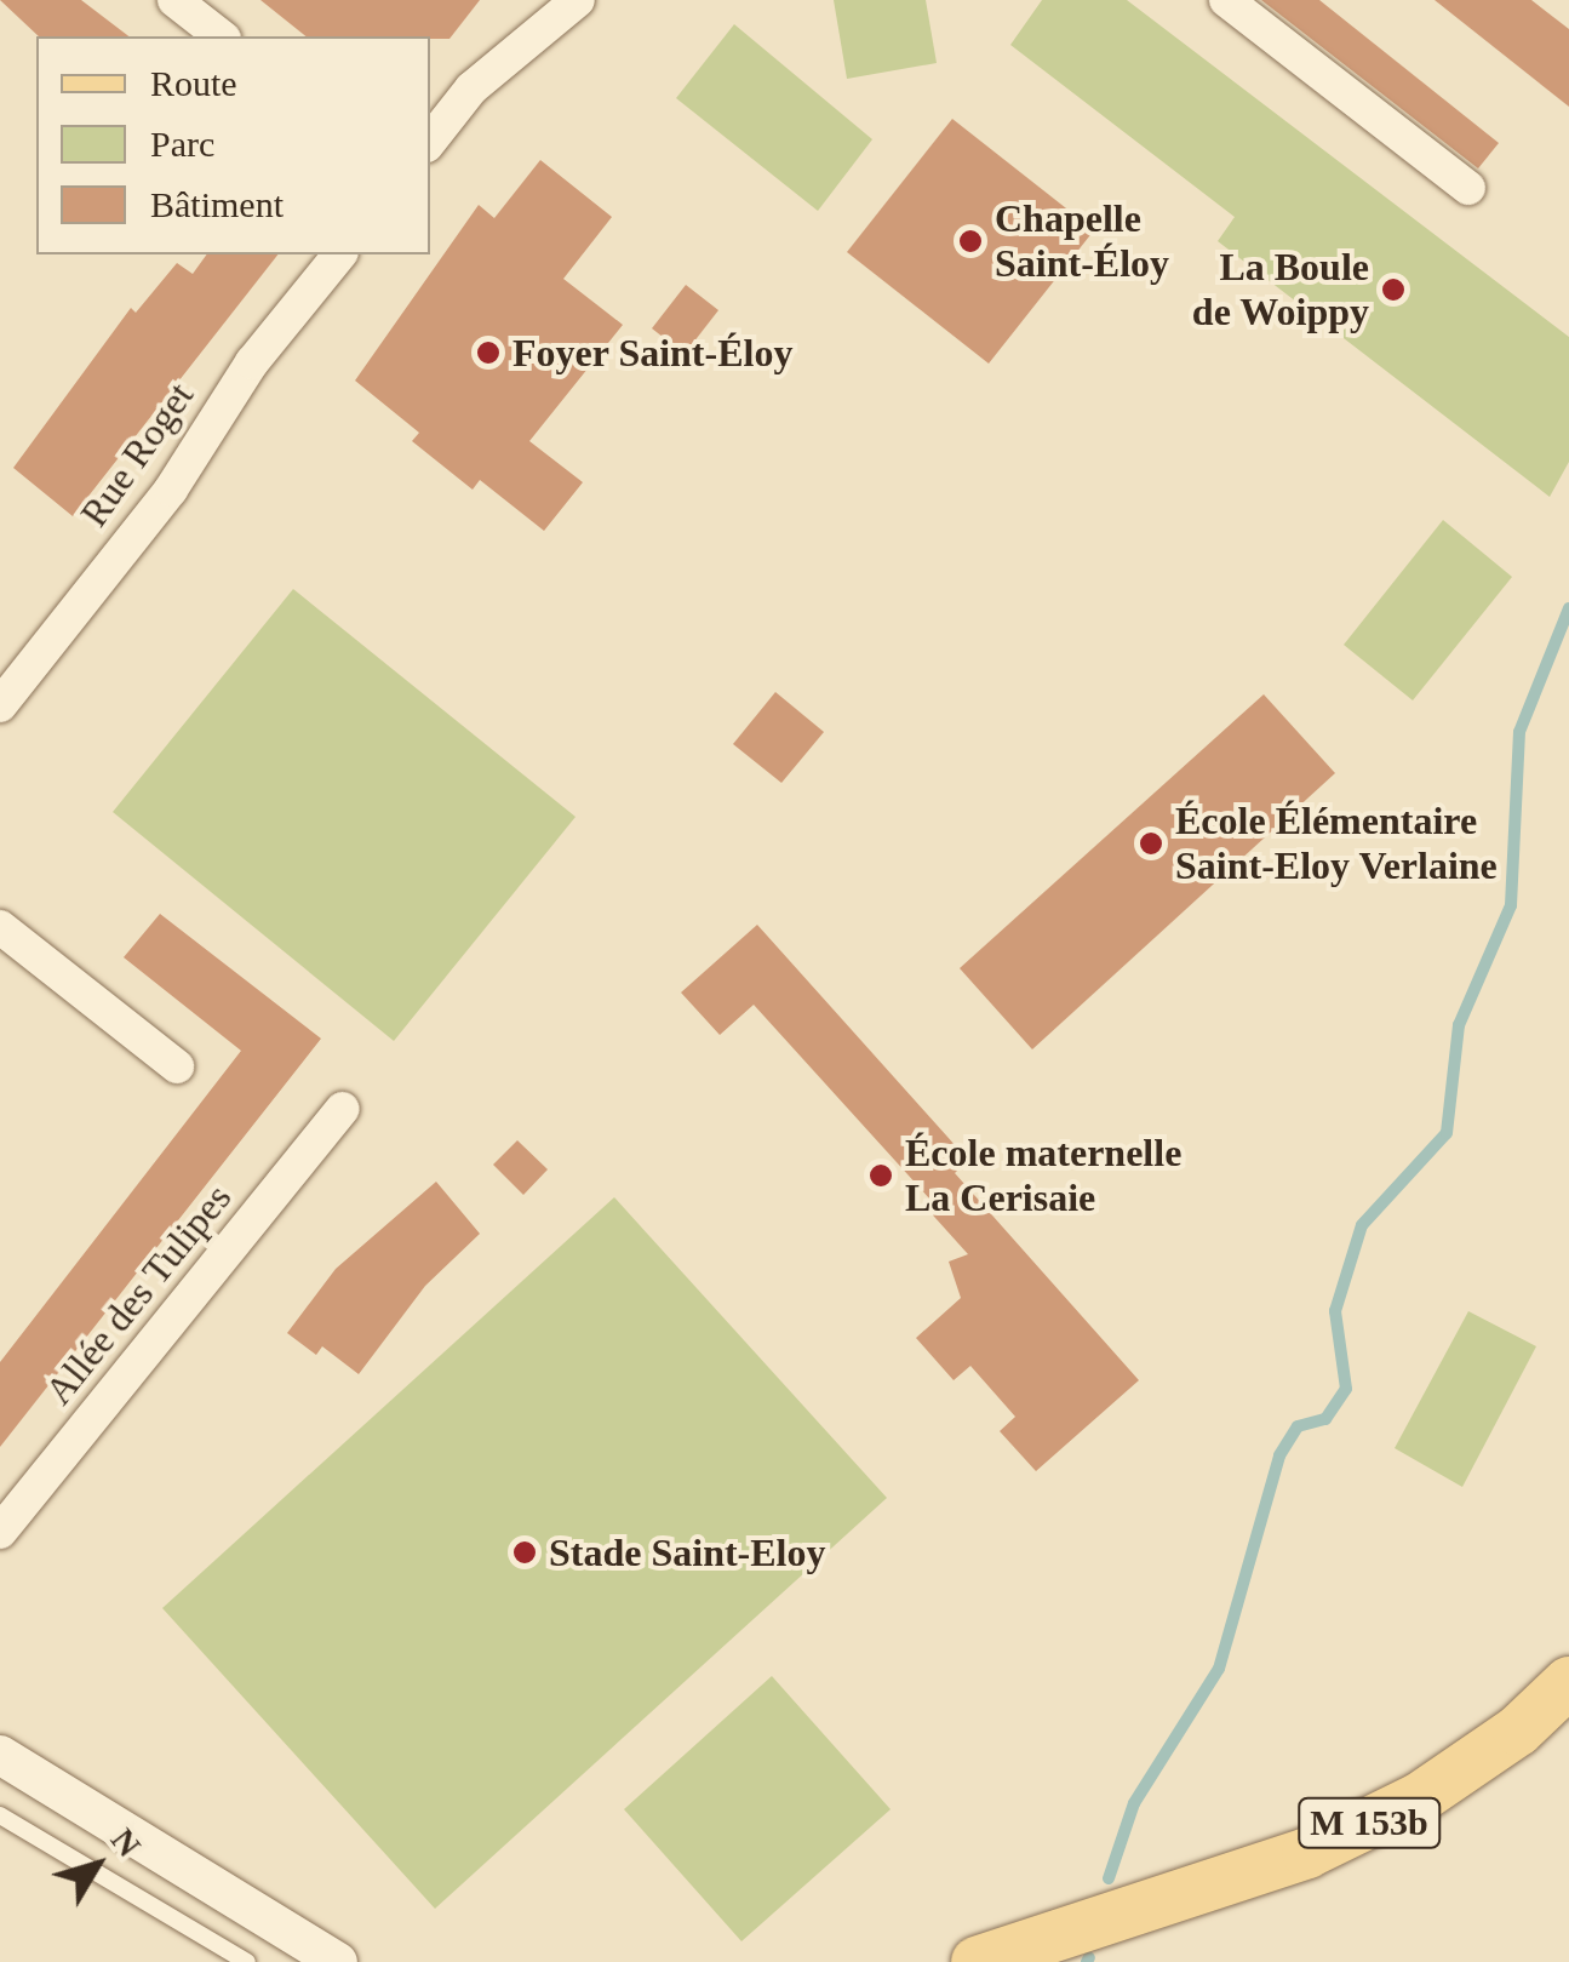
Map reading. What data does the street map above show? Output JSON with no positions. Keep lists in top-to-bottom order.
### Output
{
  "streets": {
    "main road": ["M 153b"],
    "street": ["Rue Roget", "Allée des Tulipes"]
  },
  "places": [
    "Chapelle Saint-Éloy",
    "La Boule de Woippy",
    "Foyer Saint-Éloy",
    "École Élémentaire Saint-Eloy Verlaine",
    "École maternelle La Cerisaie",
    "Stade Saint-Eloy"
  ],
  "legend": ["Route", "Parc", "Bâtiment"],
  "north": "top right"
}
